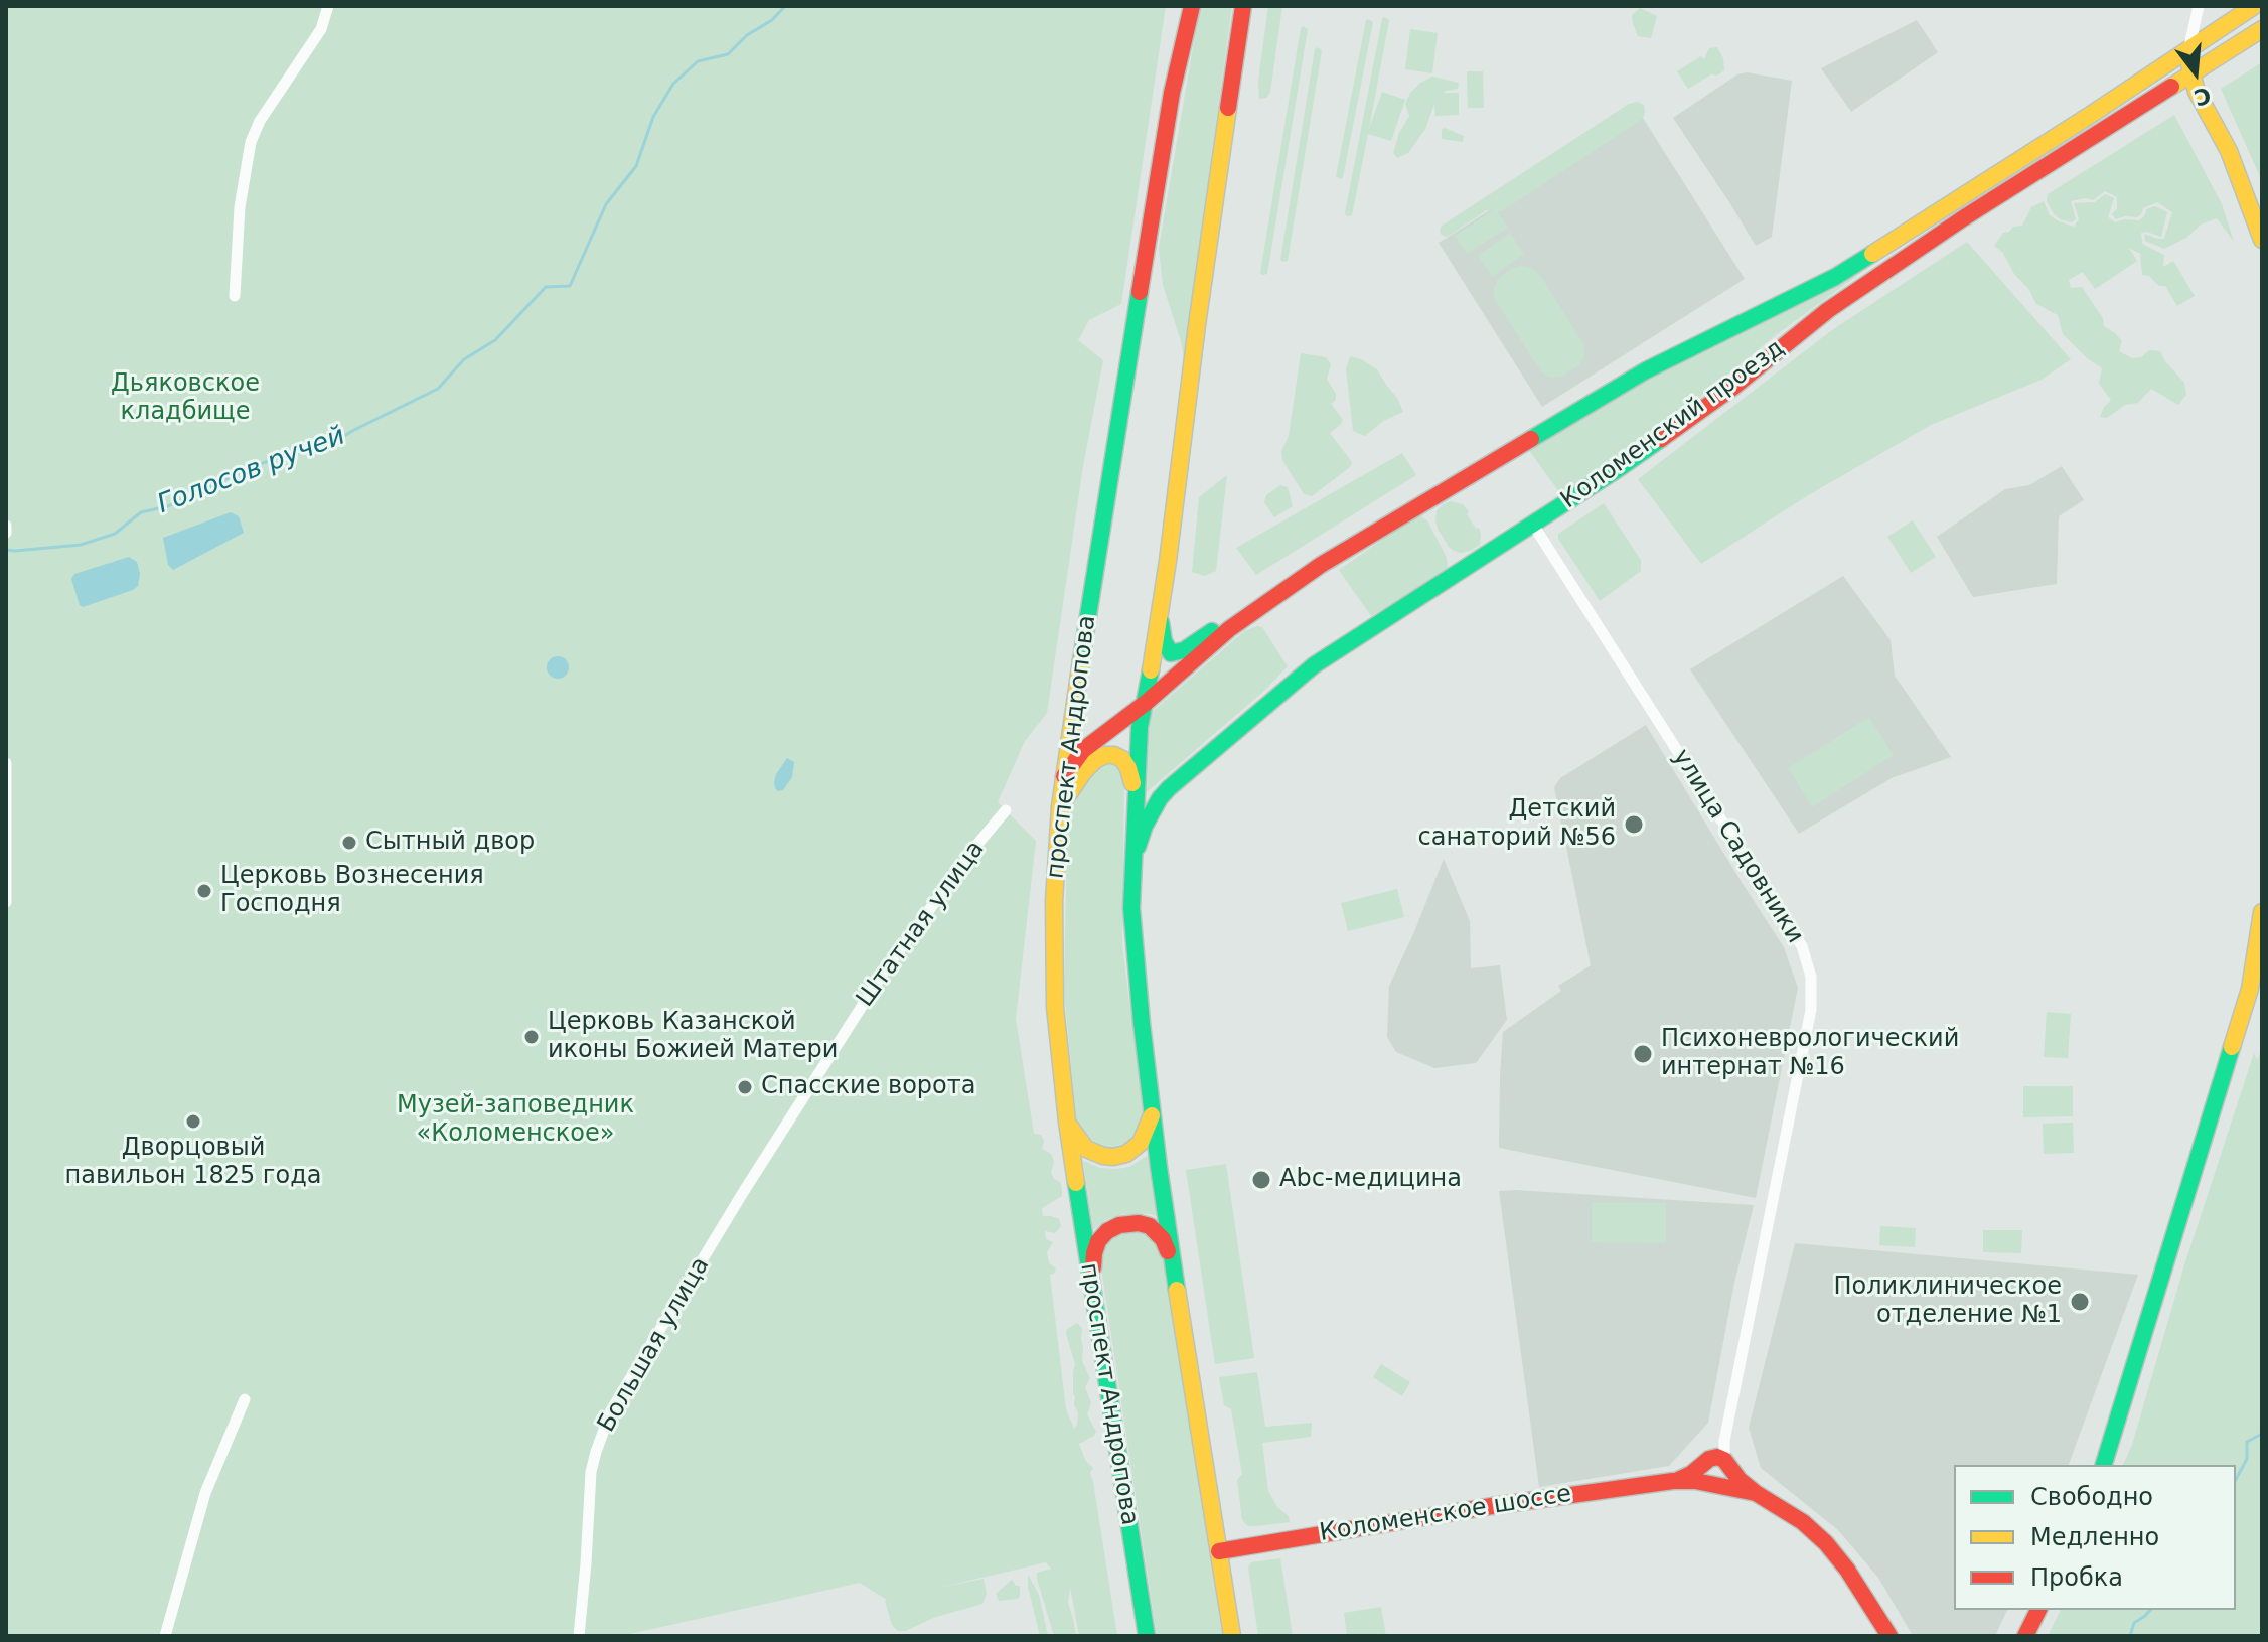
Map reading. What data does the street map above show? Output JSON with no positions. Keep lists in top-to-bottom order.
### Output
{
  "streets": {
    "main road": [
      "Коломенский проезд",
      "проспект Андропова",
      "улица Садовники",
      "Коломенское шоссе"
    ],
    "street": ["Штатная улица", "Большая улица"]
  },
  "crossings": [
    ["Коломенский проезд", "проспект Андропова"],
    ["Коломенский проезд", "улица Садовники"],
    ["улица Садовники", "Коломенское шоссе"],
    ["Штатная улица", "Большая улица"]
  ],
  "water": ["Голосов ручей"],
  "parks": ["Дьяковское кладбище", "Музей-заповедник «Коломенское»"],
  "places": [
    "Детский санаторий №56",
    "Сытный двор",
    "Церковь Вознесения Господня",
    "Церковь Казанской иконы Божией Матери",
    "Психоневрологический интернат №16",
    "Спасские ворота",
    "Дворцовый павильон 1825 года",
    "Abc-медицина",
    "Поликлиническое отделение №1"
  ],
  "legend": ["Свободно", "Медленно", "Пробка"],
  "north": "bottom"
}
